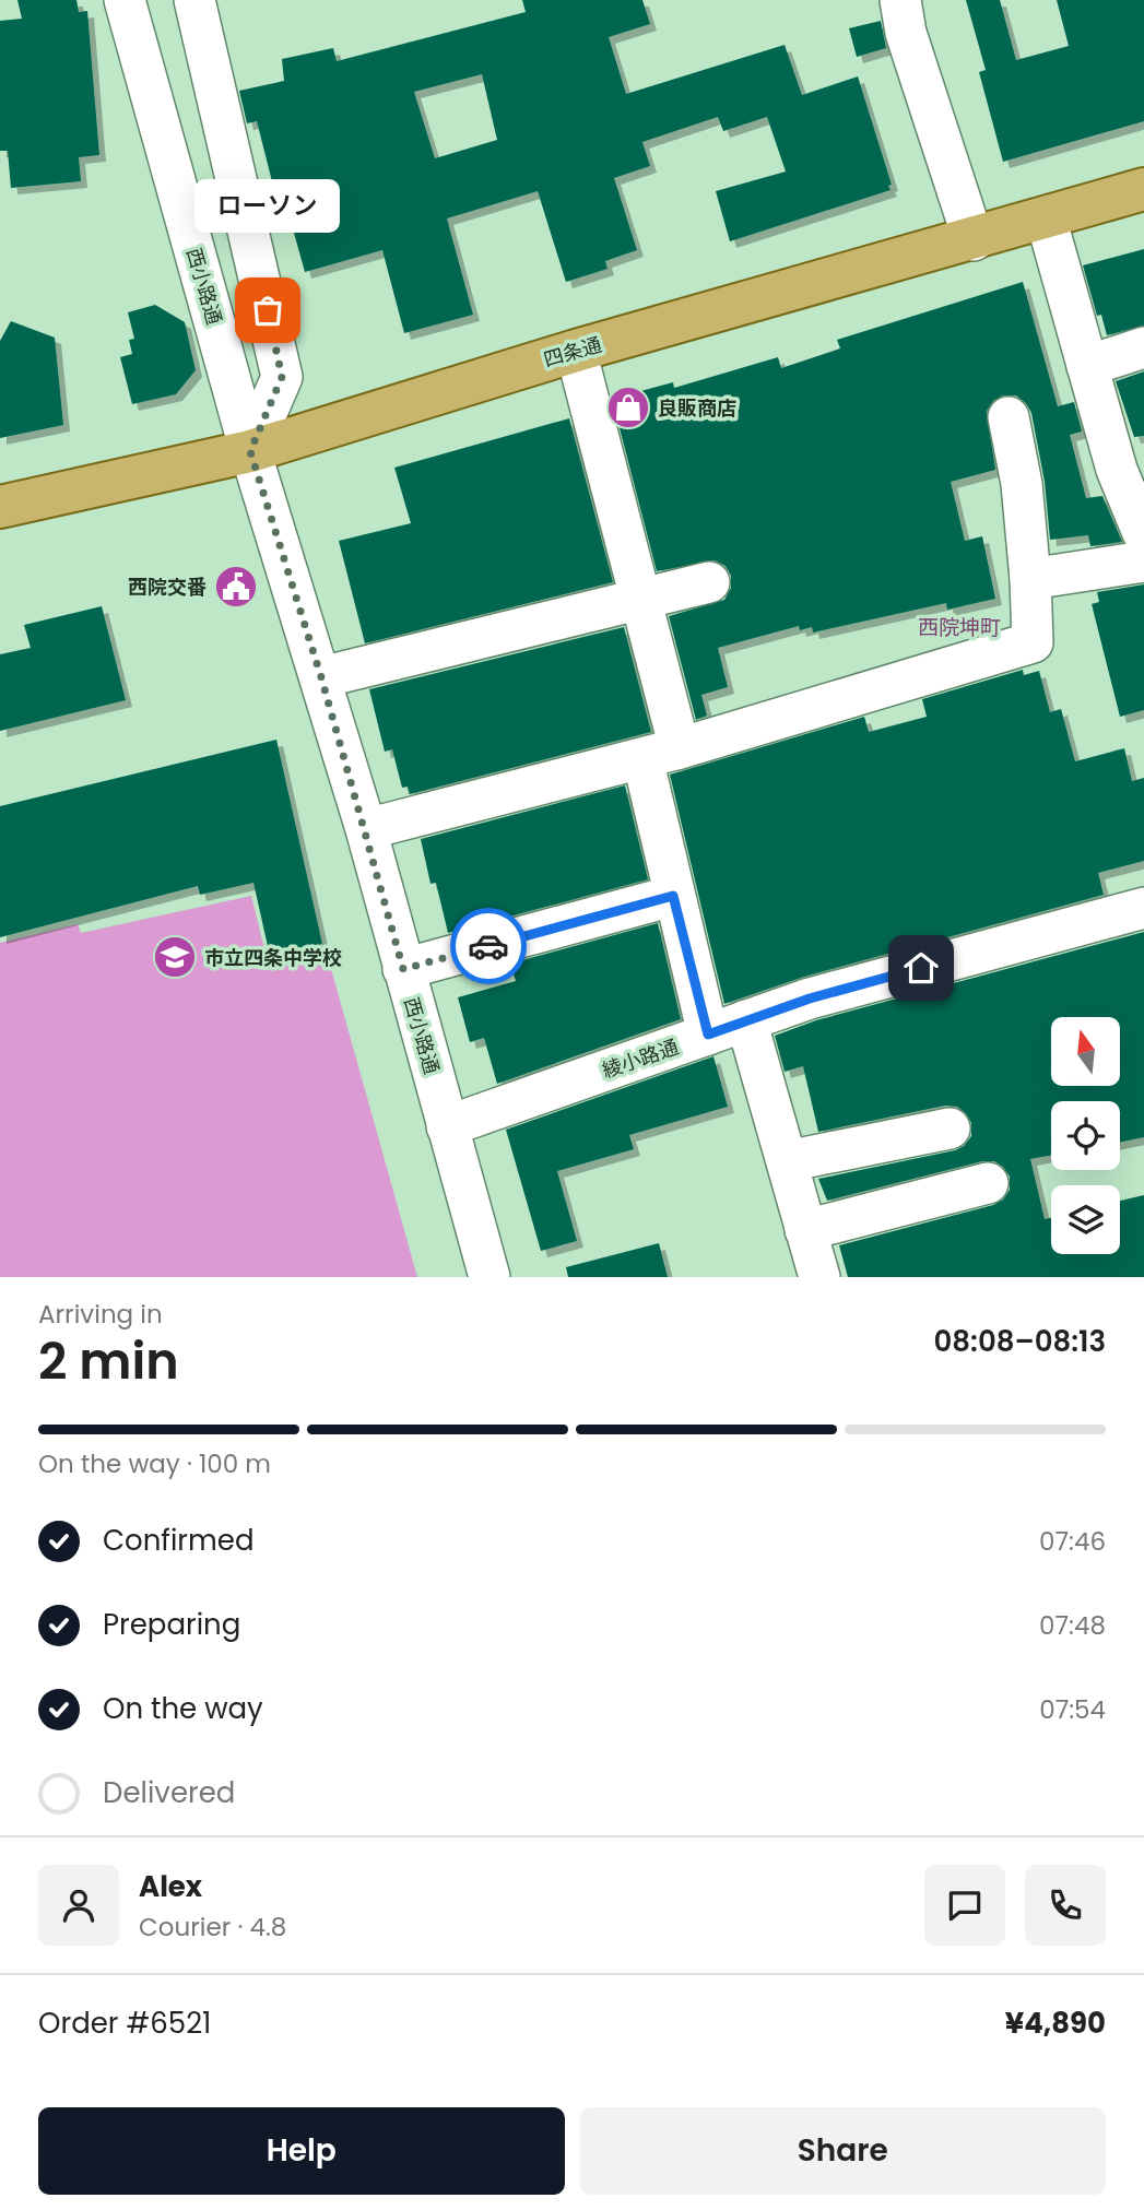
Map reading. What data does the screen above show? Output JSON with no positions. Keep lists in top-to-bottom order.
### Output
{
  "streets": {
    "main road": ["四条通"],
    "street": ["西小路通", "綾小路通"]
  },
  "crossings": [
    ["西小路通", "四条通"],
    ["西小路通", "綾小路通"]
  ],
  "districts": ["西院坤町"],
  "places": {
    "other": ["ローソン"],
    "shop": ["良販商店"],
    "public building": ["西院交番"],
    "school or university": ["市立四条中学校"]
  },
  "north": "top",
  "page": {
    "bubble": "ローソン",
    "heading": ["2 min", "Arriving in", "08:08–08:13"],
    "panel": [
      "Alex",
      "Courier · 4.8",
      "Order #6521",
      "¥4,890"
    ],
    "bar": "On the way · 100 m",
    "list": [
      ["Confirmed", "07:46"],
      ["Preparing", "07:48"],
      ["On the way", "07:54"],
      "Delivered"
    ],
    "buttons": ["Help", "Share"]
  }
}
